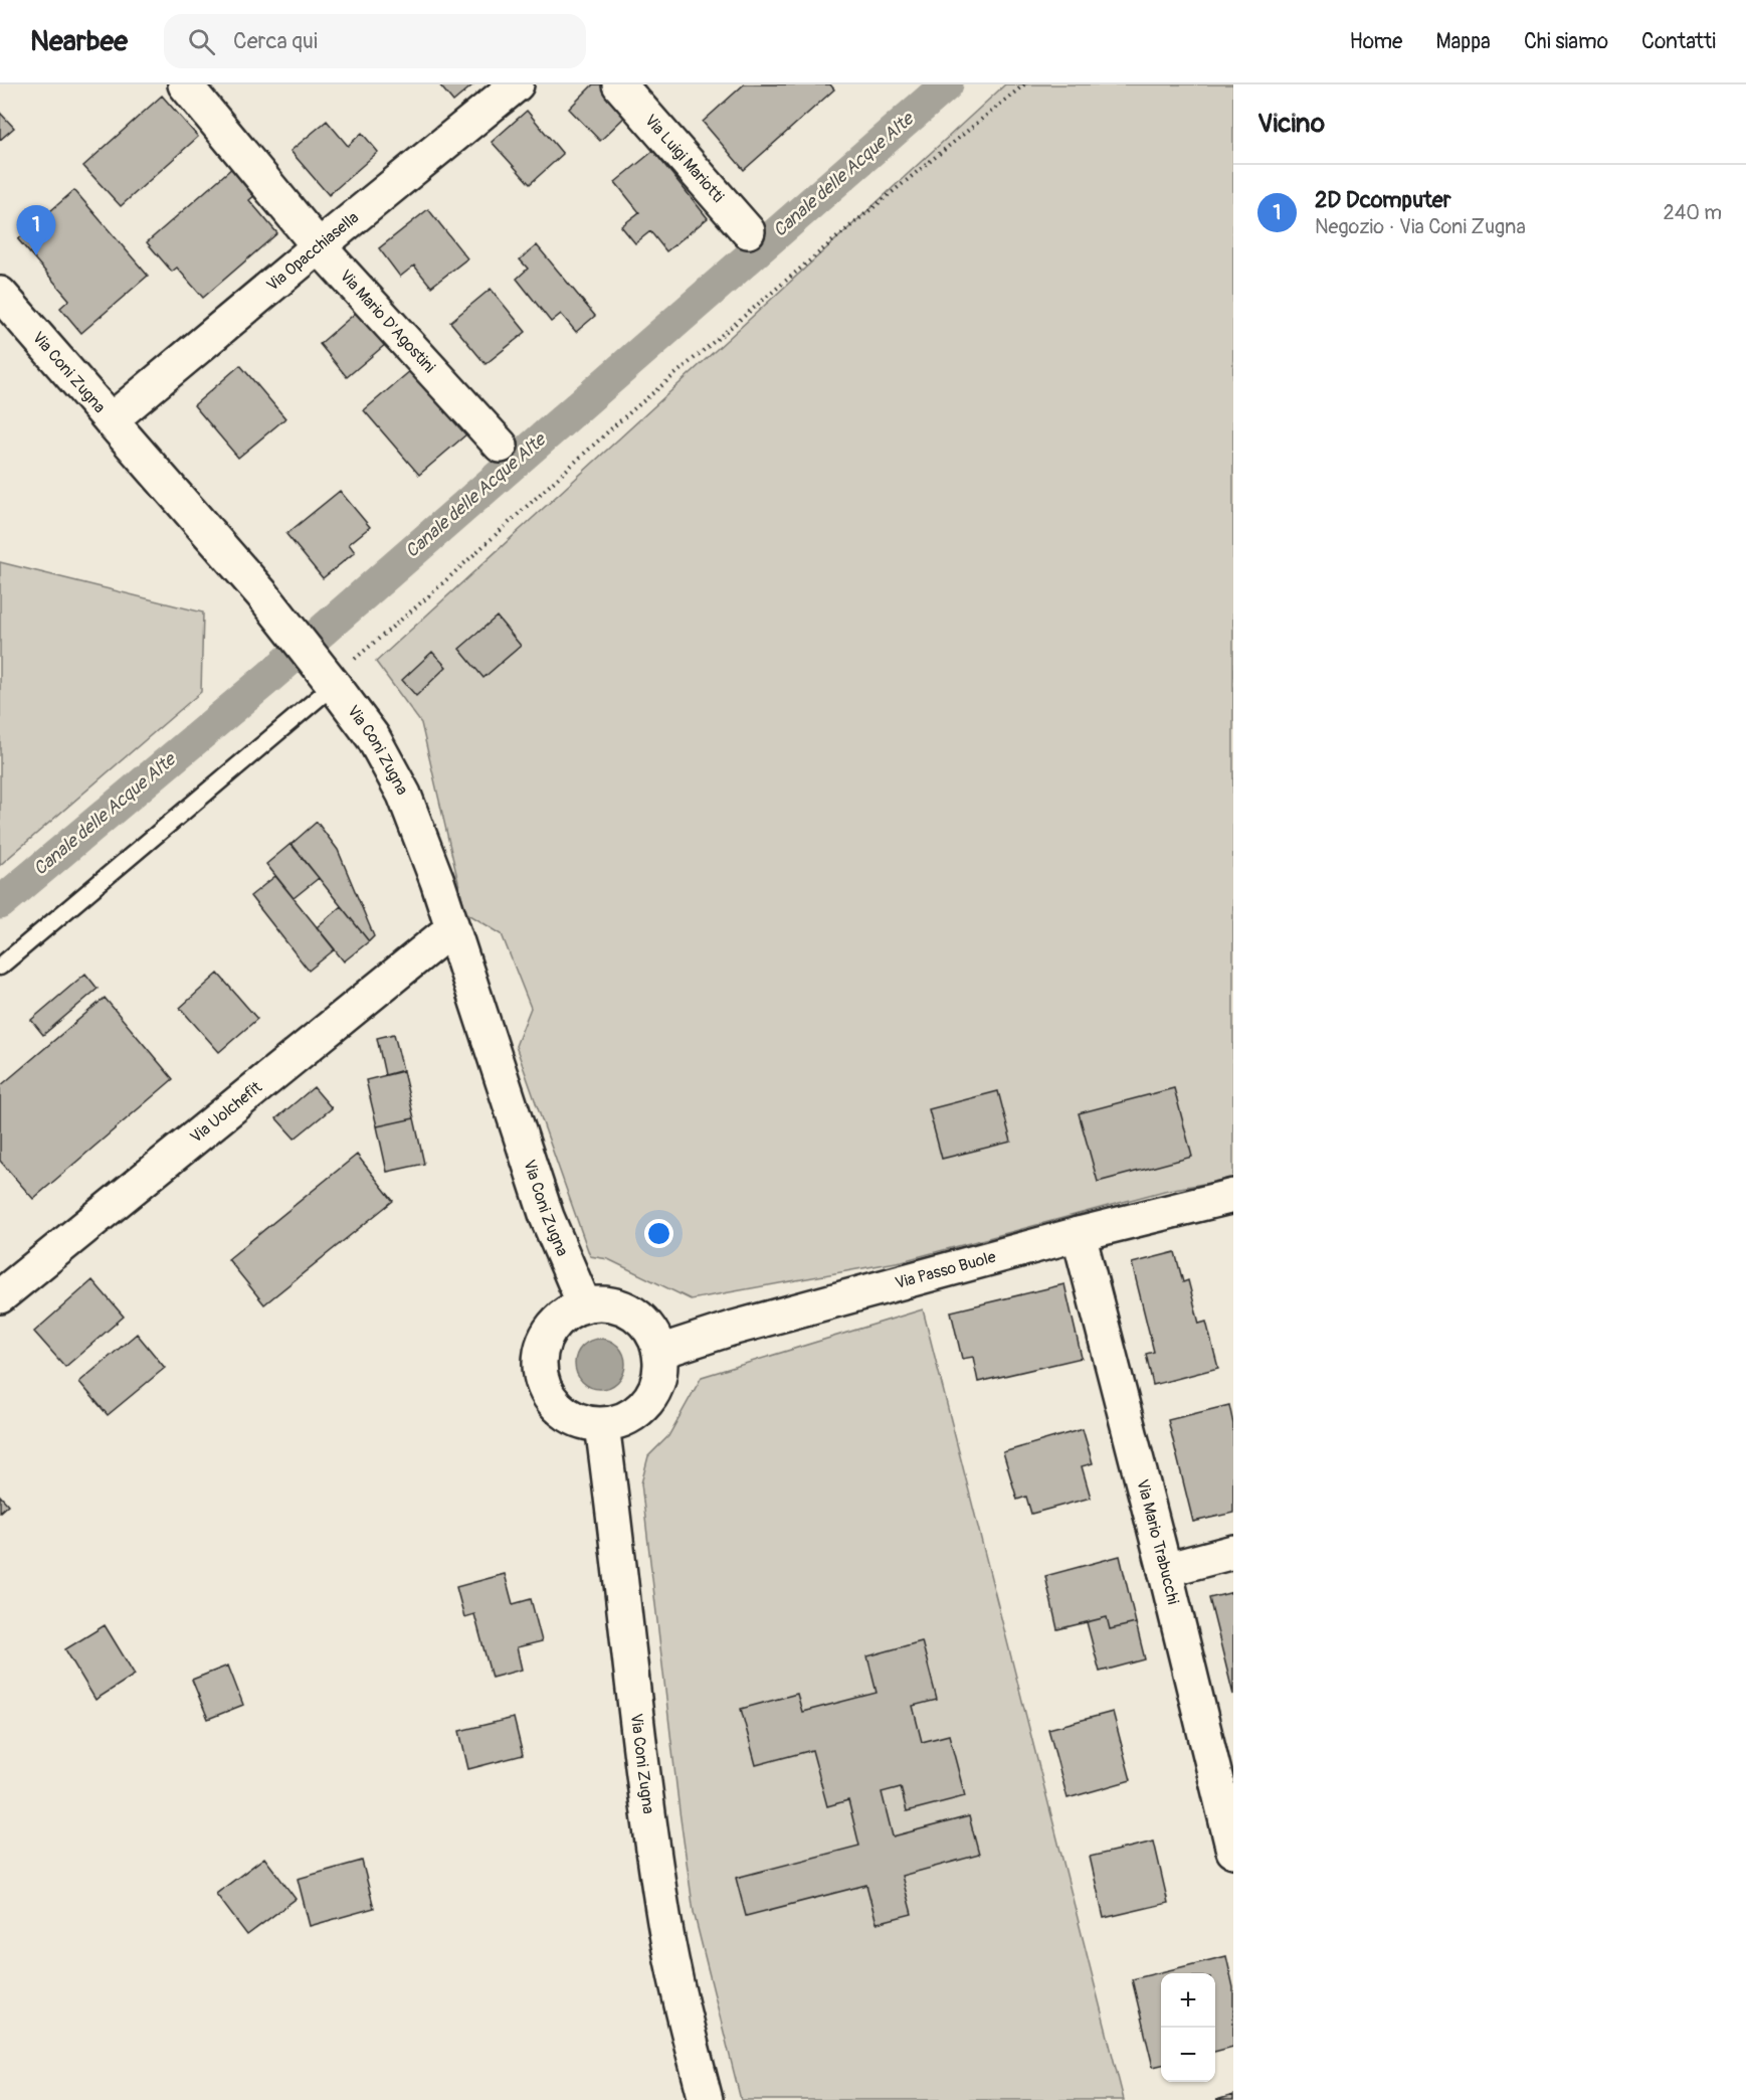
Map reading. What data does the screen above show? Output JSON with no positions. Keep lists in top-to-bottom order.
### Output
{
  "streets": {
    "street": [
      "Via Luigi Mariotti",
      "Via Opacchiasella",
      "Via Mario D'Agostini",
      "Via Coni Zugna",
      "Via Uolchefit",
      "Via Passo Buole",
      "Via Mario Trabucchi"
    ]
  },
  "crossings": [
    ["Via Opacchiasella", "Via Mario D'Agostini"],
    ["Via Opacchiasella", "Via Coni Zugna"],
    ["Via Coni Zugna", "Via Uolchefit"],
    ["Via Coni Zugna", "Via Passo Buole"],
    ["Via Passo Buole", "Via Mario Trabucchi"]
  ],
  "water": ["Canale delle Acque Alte"],
  "page": {
    "header": "Nearbee",
    "search": "Cerca qui",
    "nav": [
      "Home",
      "Mappa",
      "Chi siamo",
      "Contatti"
    ],
    "heading": "Vicino",
    "list": [
      {
        "mark": "1",
        "name": "2D Dcomputer",
        "note": "Negozio · Via Coni Zugna",
        "value": "240 m"
      }
    ],
    "pins": "1",
    "map_buttons": ["+", "−"]
  }
}
